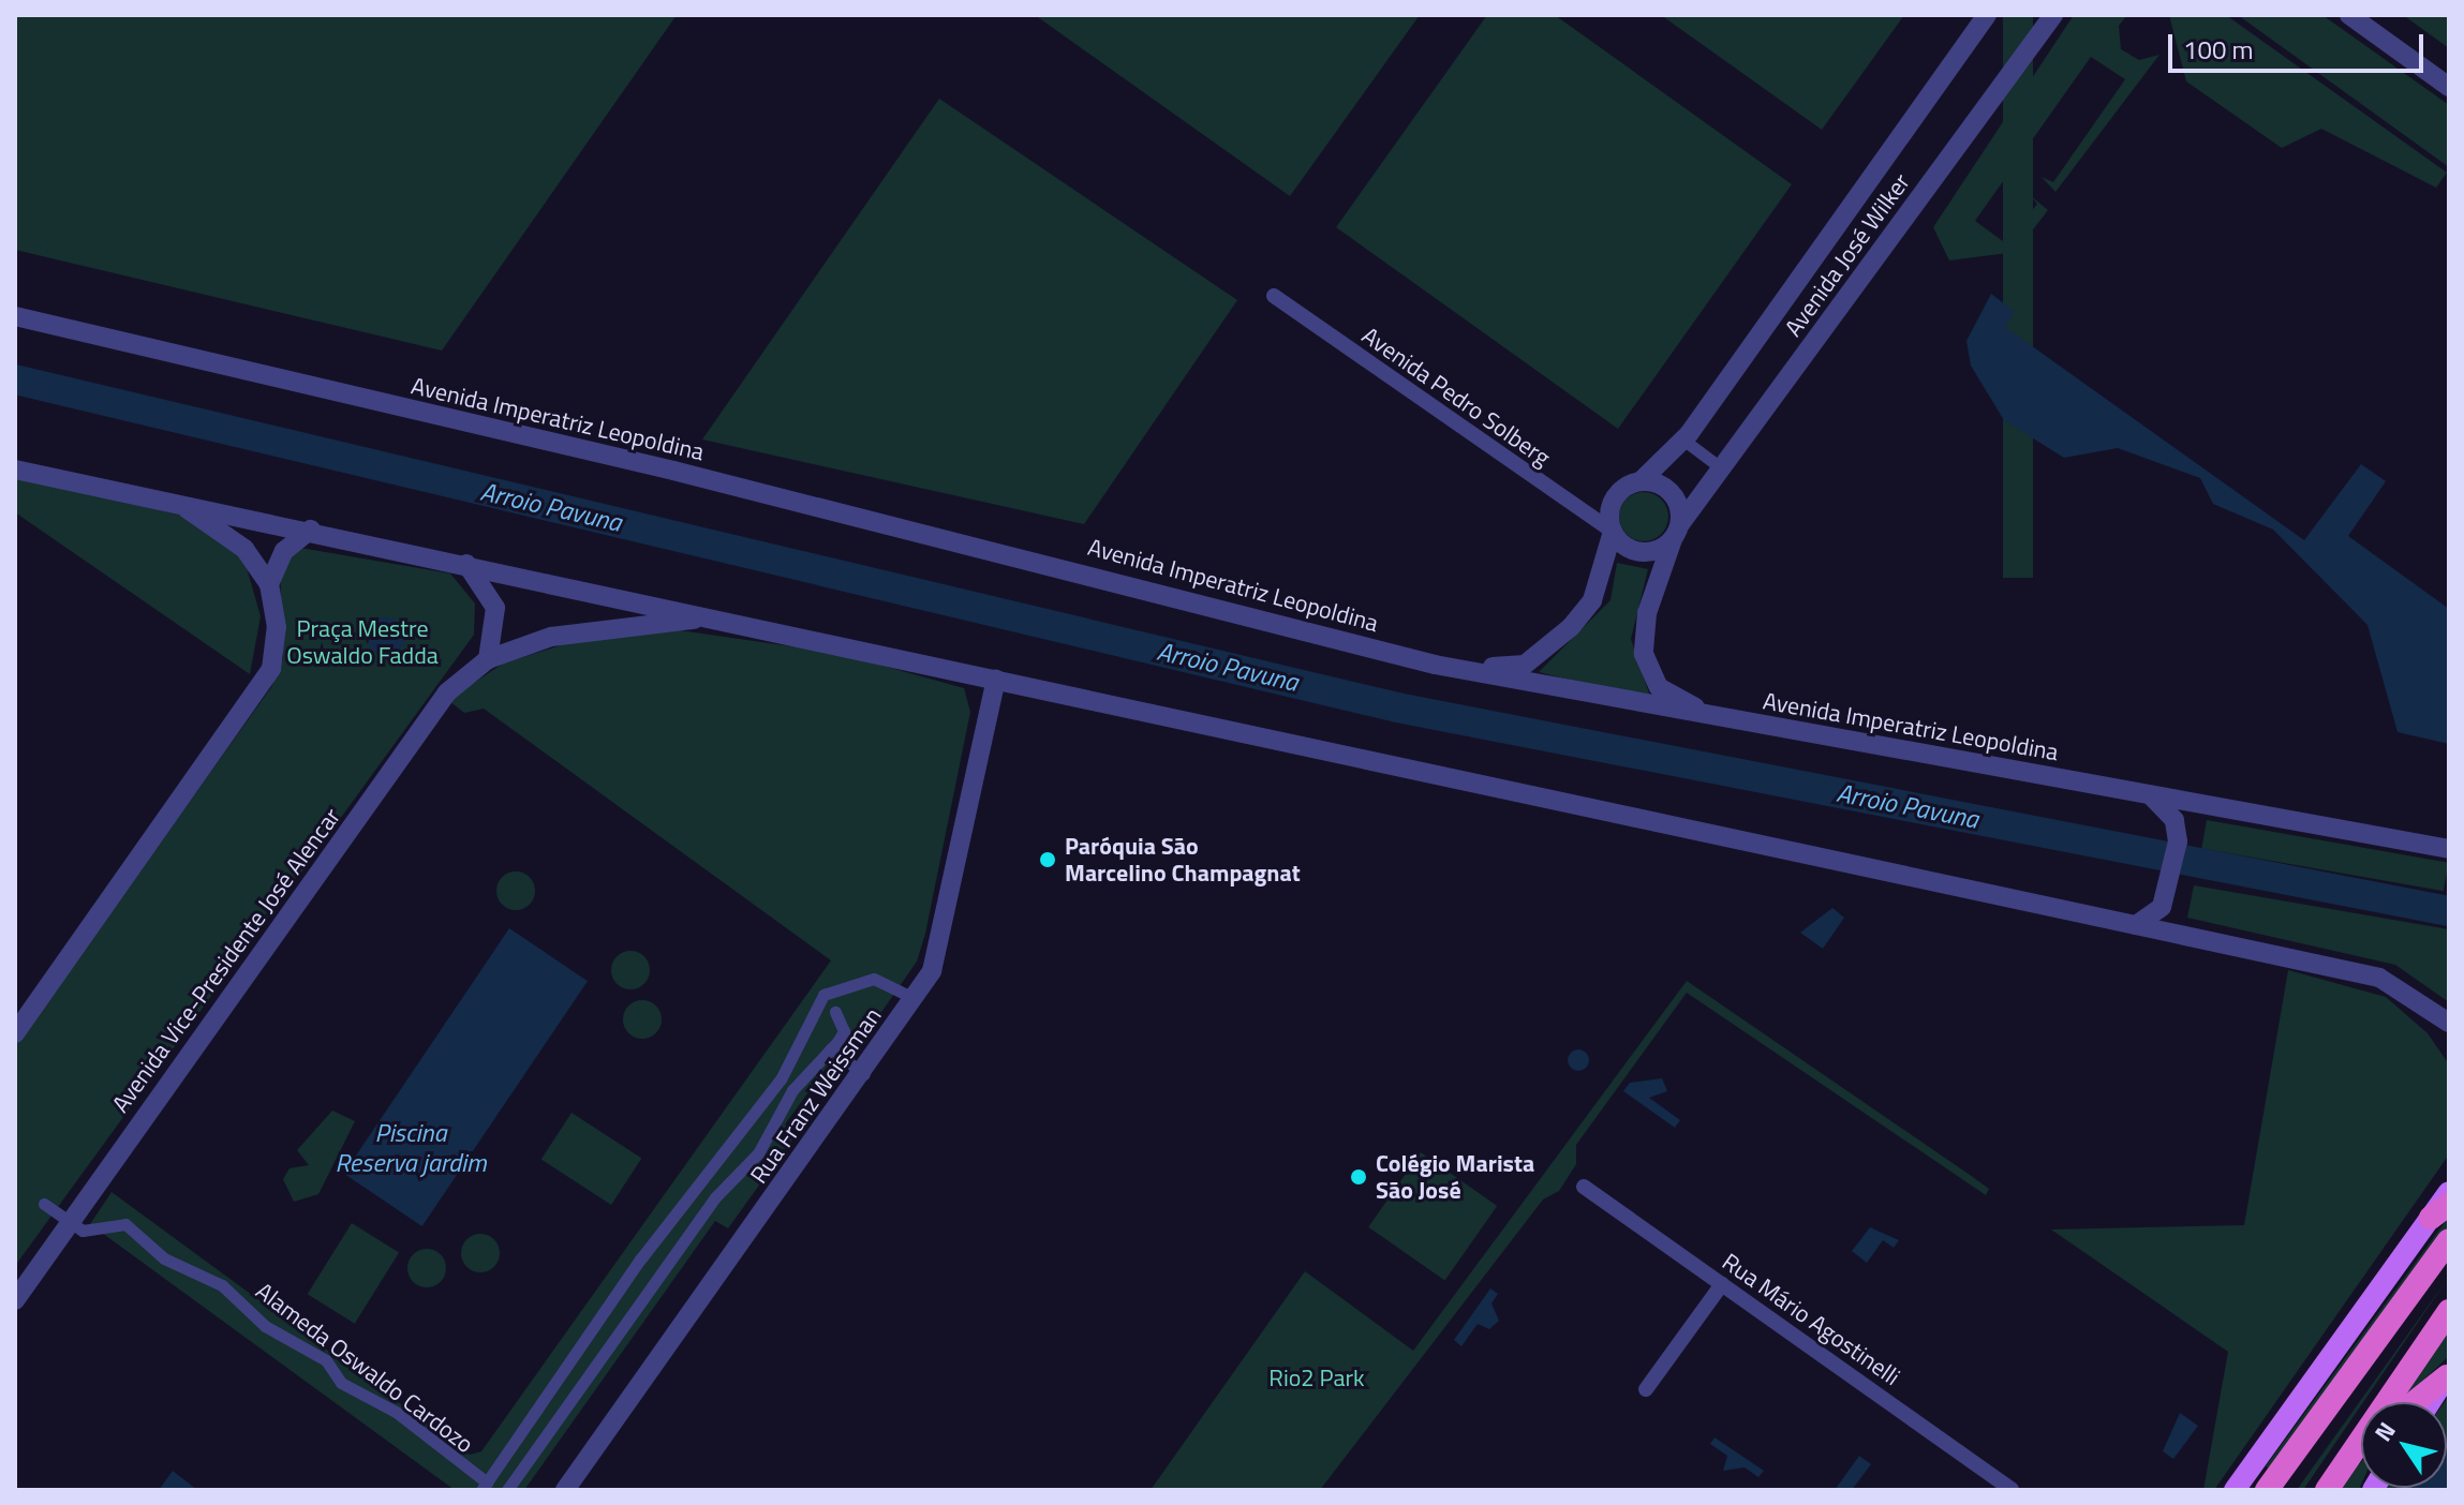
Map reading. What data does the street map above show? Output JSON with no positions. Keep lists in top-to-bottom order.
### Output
{
  "streets": {
    "street": [
      "Avenida José Wilker",
      "Avenida Pedro Solberg",
      "Avenida Imperatriz Leopoldina",
      "Avenida Vice-Presidente José Alencar",
      "Rua Franz Weissman",
      "Rua Mário Agostinelli",
      "Alameda Oswaldo Cardozo"
    ]
  },
  "crossings": [
    ["Avenida José Wilker", "Avenida Pedro Solberg"],
    ["Avenida José Wilker", "Avenida Imperatriz Leopoldina"],
    ["Avenida Vice-Presidente José Alencar", "Alameda Oswaldo Cardozo"]
  ],
  "water": ["Arroio Pavuna", "Piscina Reserva jardim"],
  "parks": ["Praça Mestre Oswaldo Fadda", "Rio2 Park"],
  "places": ["Paróquia São Marcelino Champagnat", "Colégio Marista São José"],
  "scale_bar": "100 m",
  "north": "top left"
}
